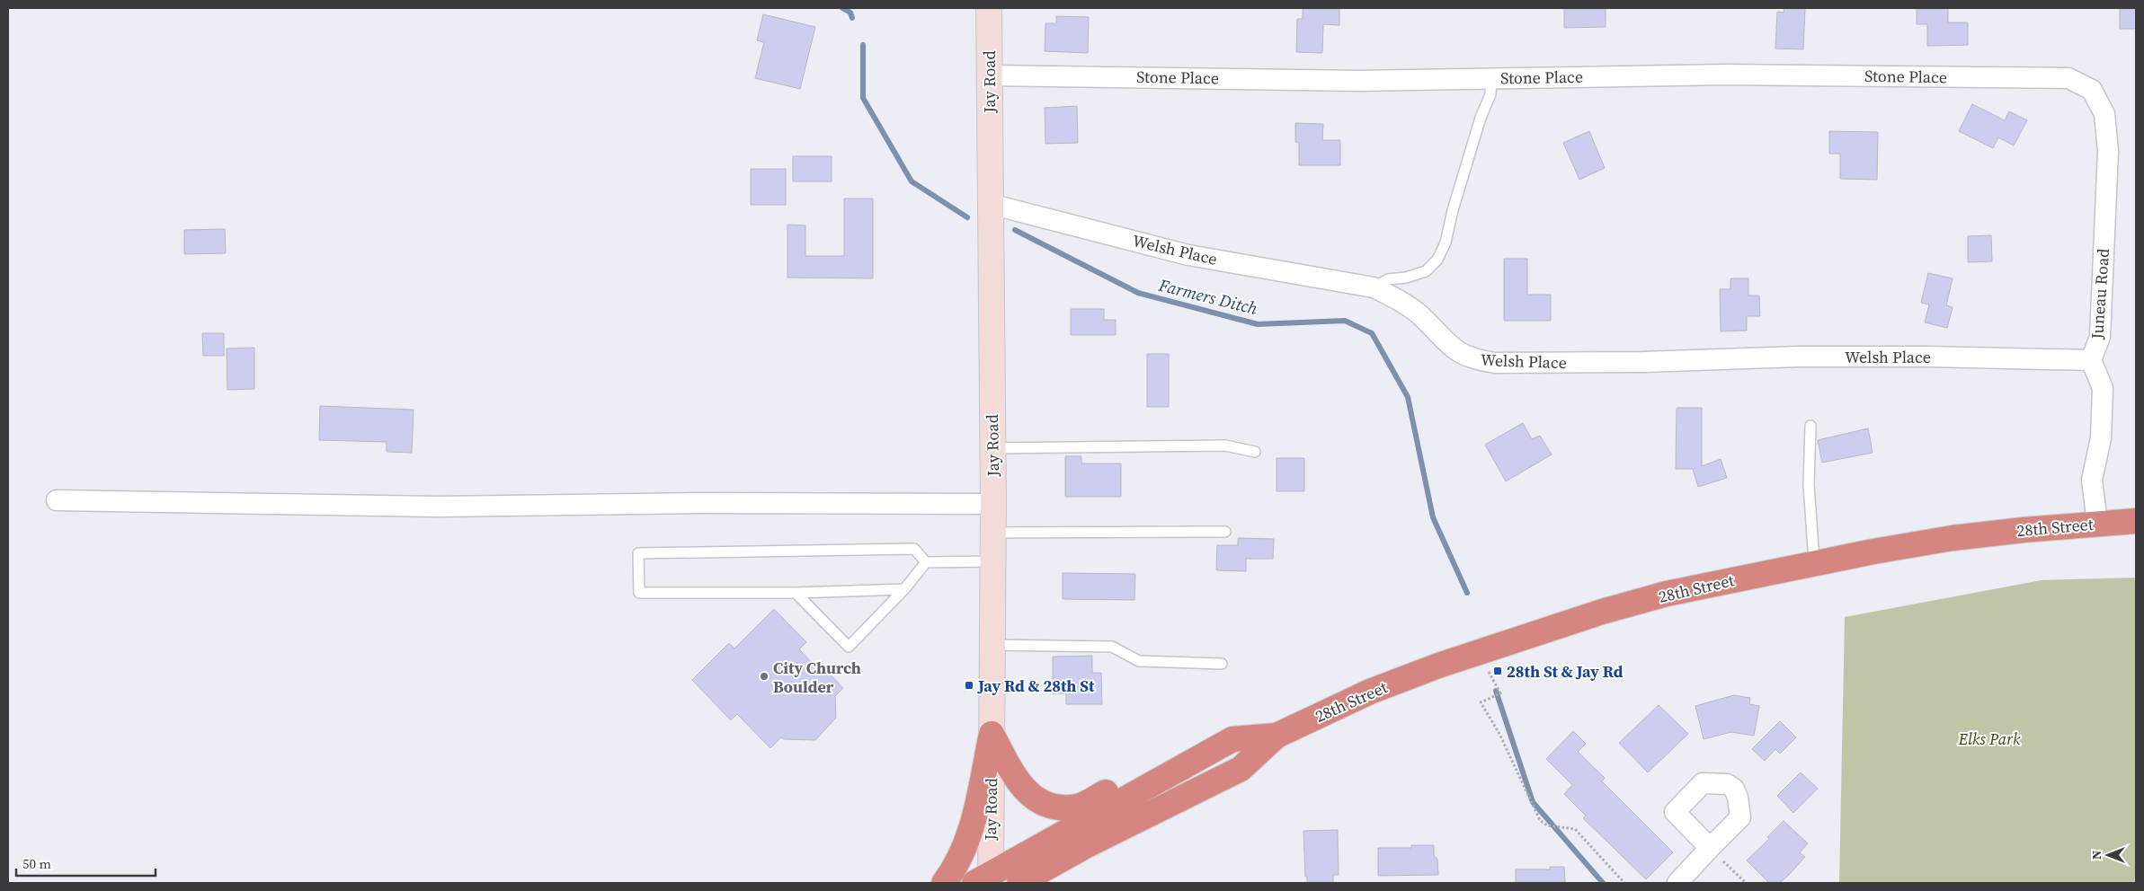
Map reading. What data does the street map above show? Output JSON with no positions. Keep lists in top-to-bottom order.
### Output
{
  "streets": {
    "highway": ["28th Street"],
    "street": [
      "Stone Place",
      "Jay Road",
      "Welsh Place",
      "Juneau Road"
    ]
  },
  "crossings": [
    ["Stone Place", "Jay Road"],
    ["Stone Place", "Juneau Road"],
    ["Jay Road", "Welsh Place"],
    ["Jay Road", "28th Street"],
    ["Welsh Place", "Juneau Road"],
    ["Juneau Road", "28th Street"]
  ],
  "water": ["Farmers Ditch"],
  "parks": ["Elks Park"],
  "places": {
    "transit": ["28th St & Jay Rd", "Jay Rd & 28th St"],
    "other": ["City Church Boulder"]
  },
  "scale_bar": "50 m",
  "north": "left"
}
